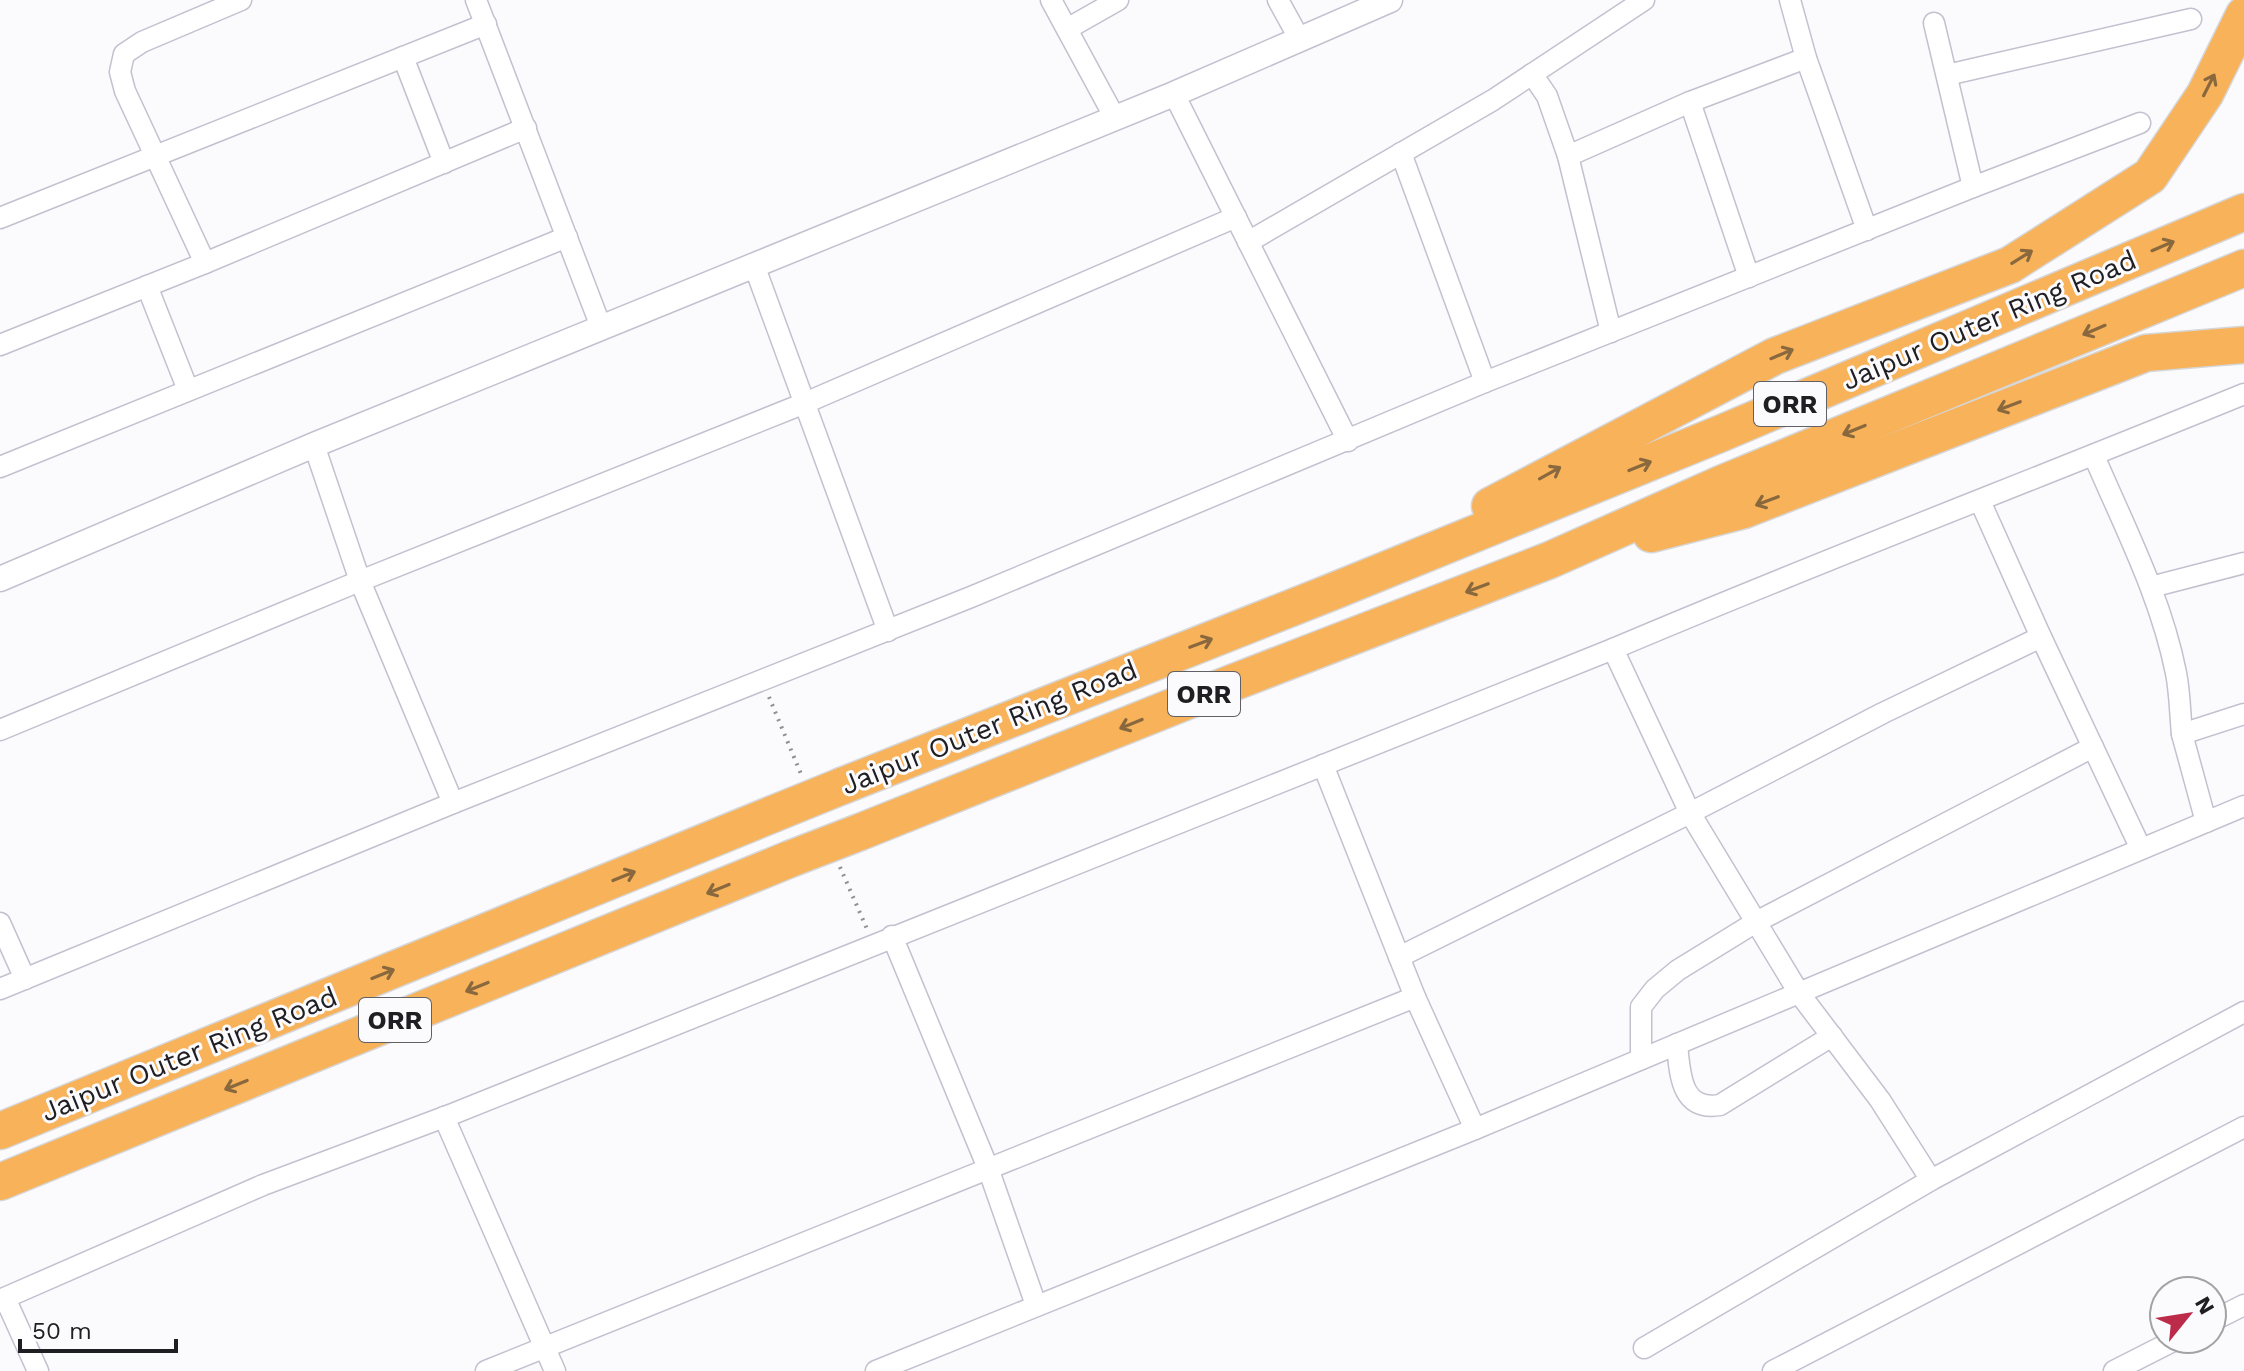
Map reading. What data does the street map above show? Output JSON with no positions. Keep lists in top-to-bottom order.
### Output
{
  "streets": {
    "highway": ["Jaipur Outer Ring Road", "ORR"]
  },
  "scale_bar": "50 m",
  "north": "top right"
}
